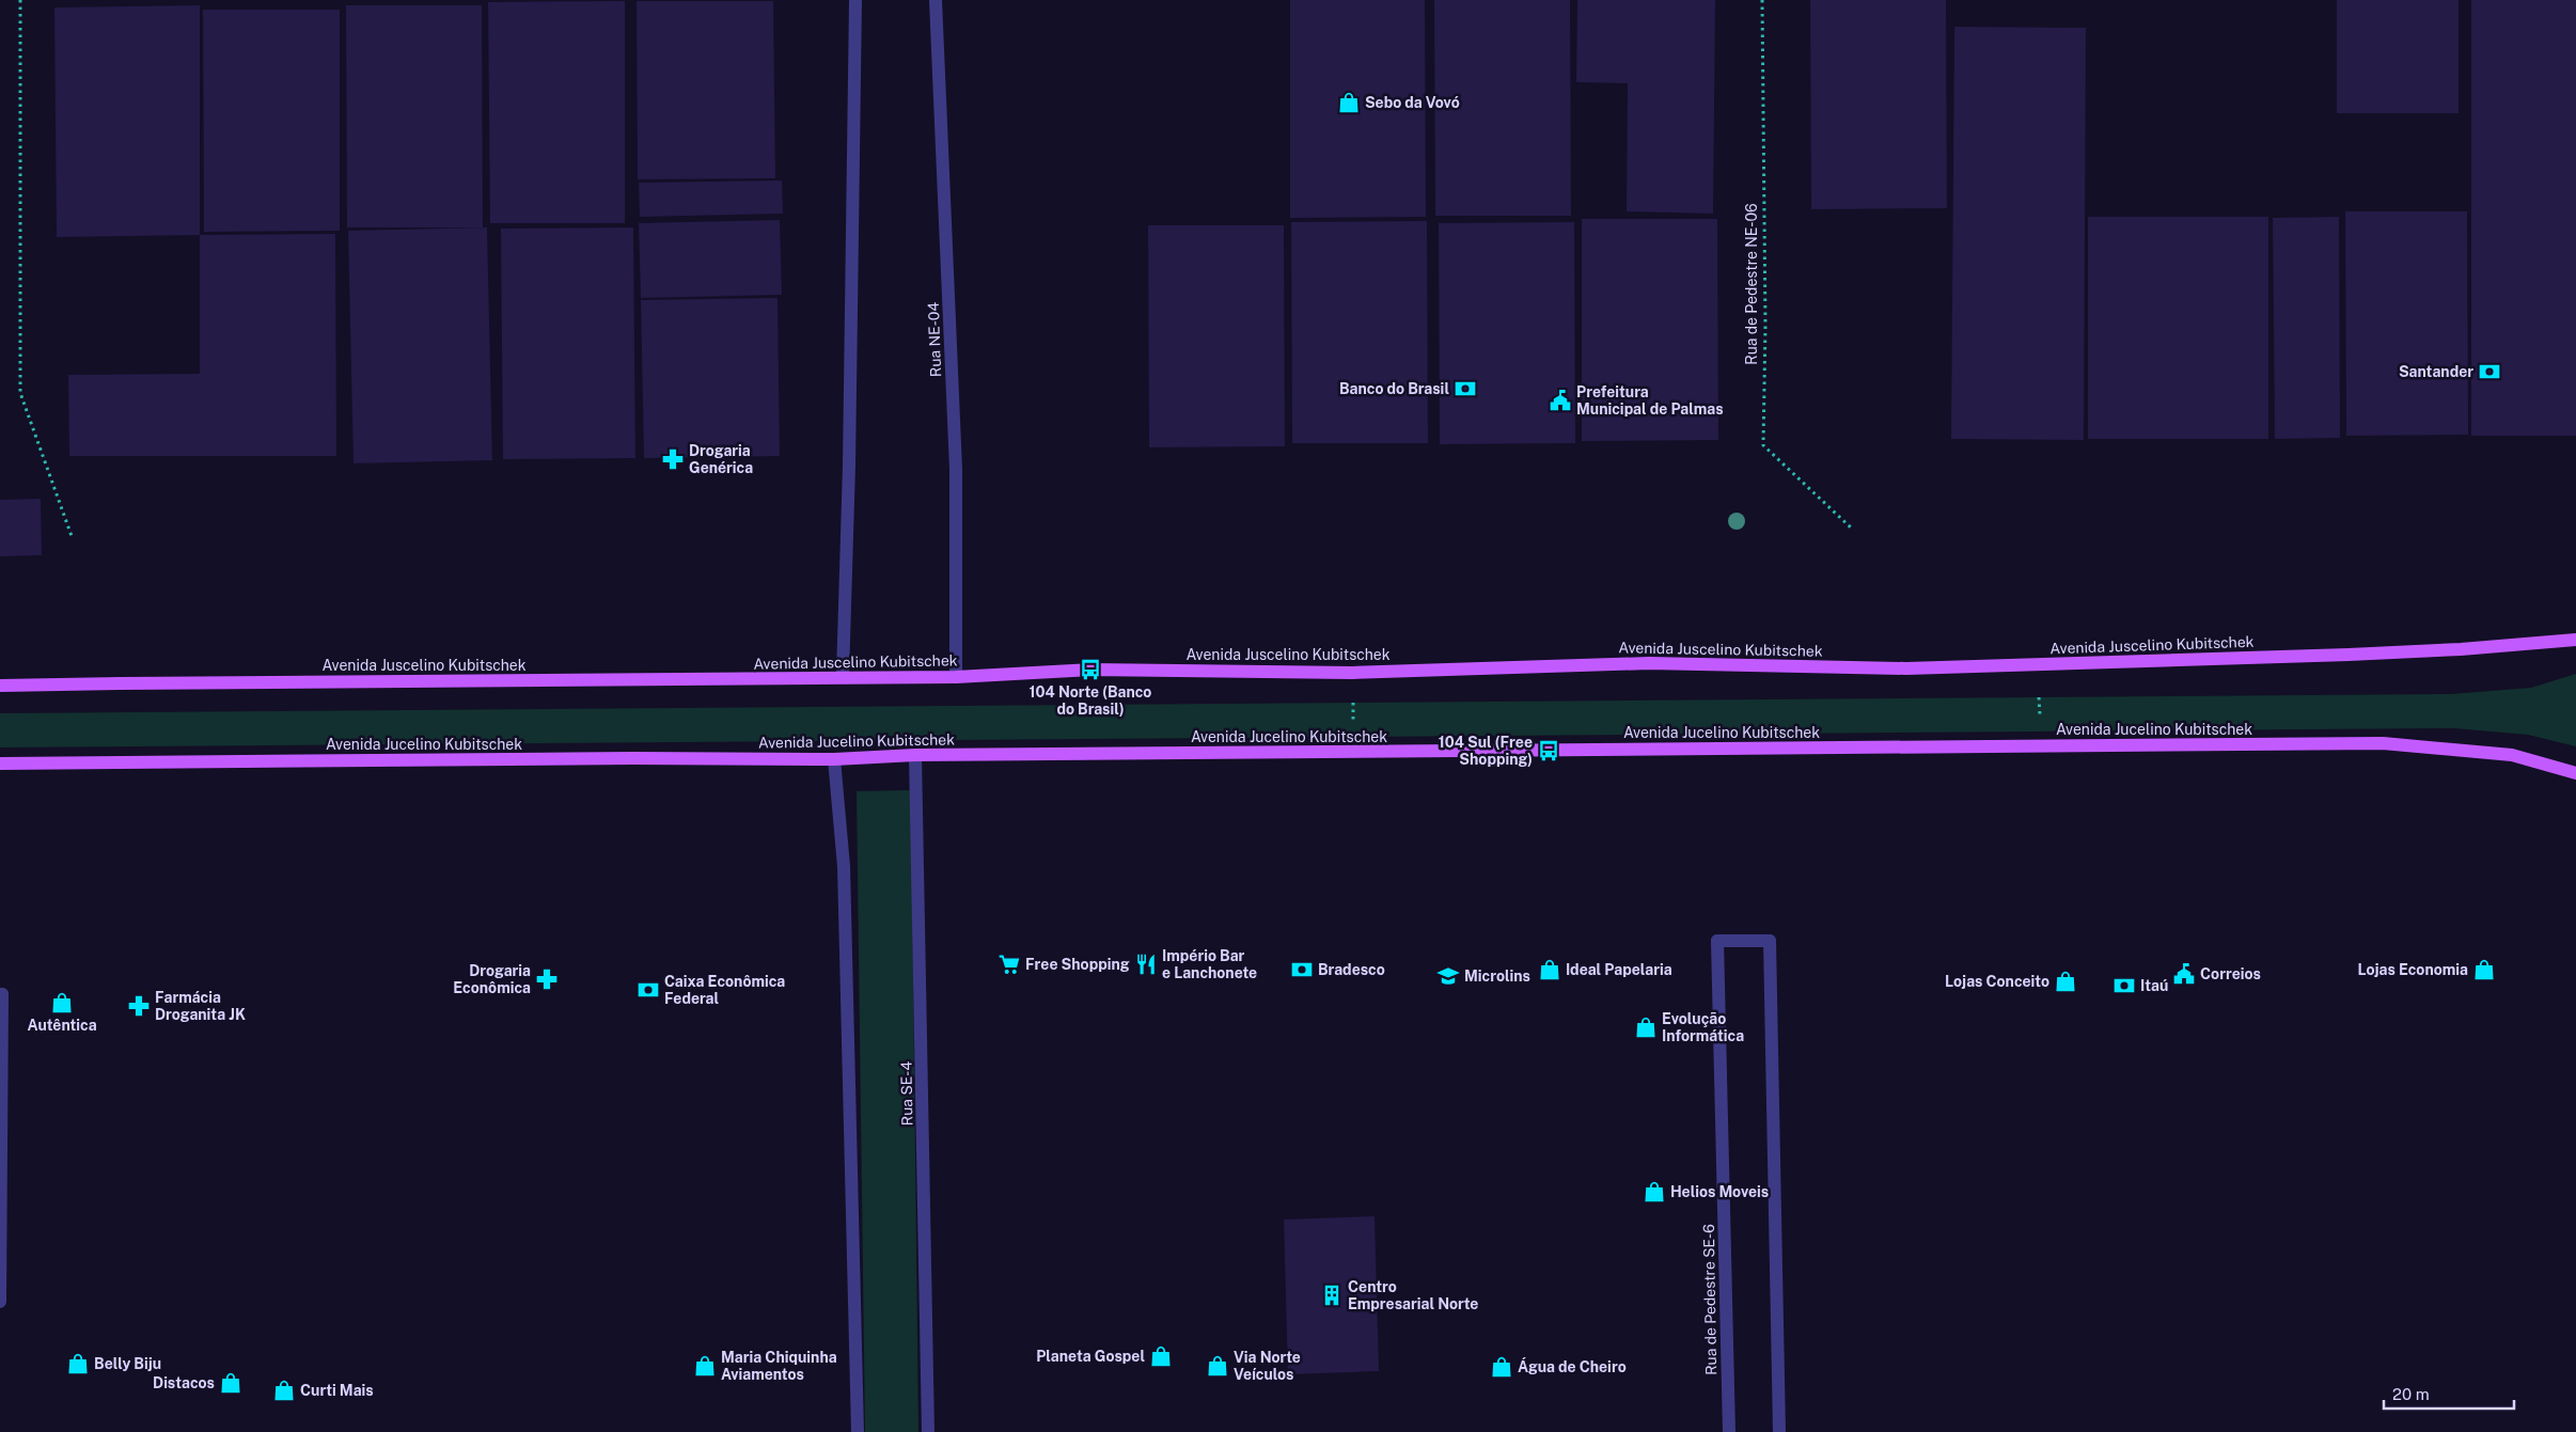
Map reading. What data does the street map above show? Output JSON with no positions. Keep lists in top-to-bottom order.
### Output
{
  "streets": {
    "main road": ["Avenida Juscelino Kubitschek", "Avenida Jucelino Kubitschek"],
    "street": ["Rua NE-04", "Rua SE-4", "Rua de Pedestre SE-6"],
    "path": ["Rua de Pedestre NE-06"]
  },
  "crossings": [
    ["Rua NE-04", "Avenida Juscelino Kubitschek"],
    ["Avenida Jucelino Kubitschek", "Rua SE-4"]
  ],
  "places": {
    "shop": [
      "Sebo da Vovó",
      "Ideal Papelaria",
      "Lojas Economia",
      "Lojas Conceito",
      "Autêntica",
      "Evolução Informática",
      "Helios Moveis",
      "Planeta Gospel",
      "Belly Biju",
      "Maria Chiquinha Aviamentos",
      "Via Norte Veículos",
      "Água de Cheiro",
      "Distacos",
      "Curti Mais"
    ],
    "bank": [
      "Santander",
      "Banco do Brasil",
      "Bradesco",
      "Itaú",
      "Caixa Econômica Federal"
    ],
    "public building": ["Prefeitura Municipal de Palmas", "Correios"],
    "pharmacy": ["Drogaria Genérica", "Drogaria Econômica", "Farmácia Droganita JK"],
    "bus stop": ["104 Norte (Banco do Brasil)", "104 Sul (Free Shopping)"],
    "supermarket": ["Free Shopping"],
    "restaurant": ["Império Bar e Lanchonete"],
    "school or university": ["Microlins"],
    "building": ["Centro Empresarial Norte"]
  },
  "scale_bar": "20 m"
}
